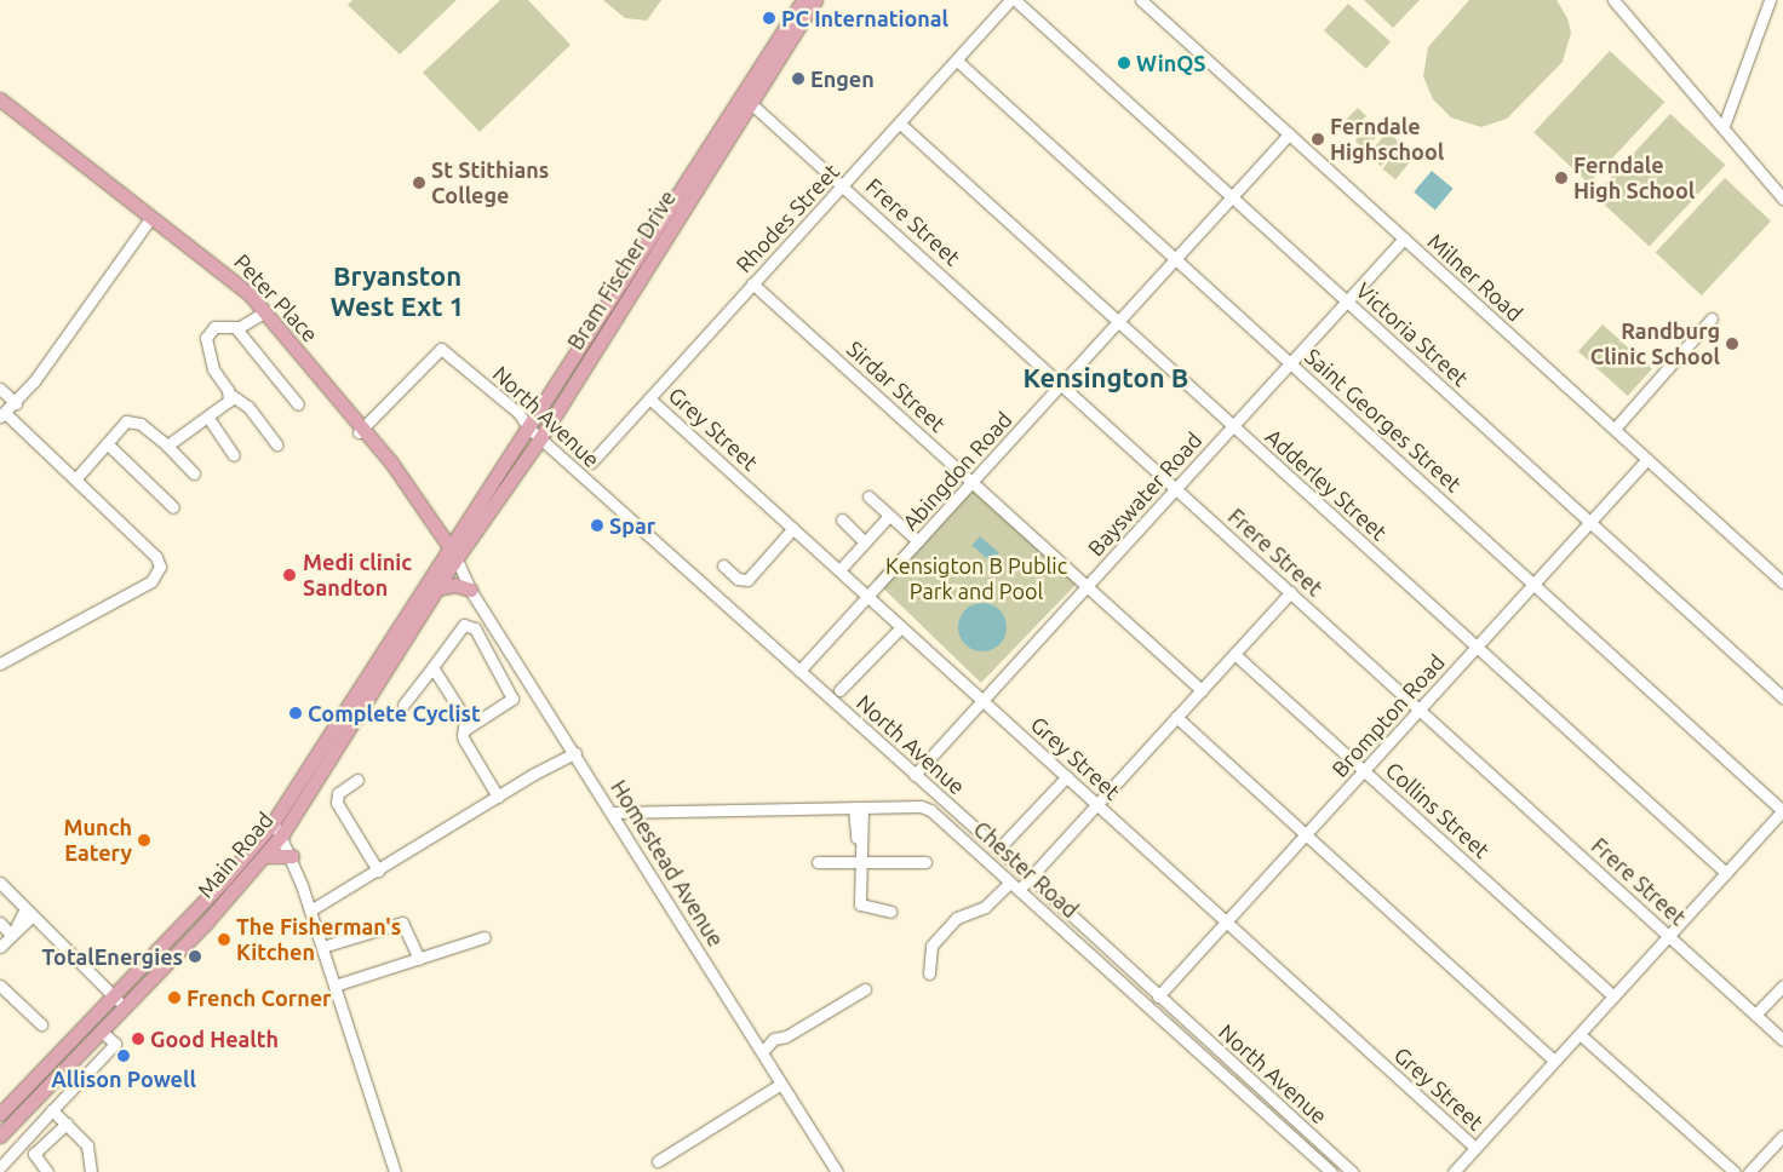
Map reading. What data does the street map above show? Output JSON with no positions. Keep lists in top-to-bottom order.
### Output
{
  "streets": {
    "main road": ["Bram Fischer Drive", "Peter Place", "Main Road"],
    "street": [
      "Rhodes Street",
      "Frere Street",
      "Milner Road",
      "Victoria Street",
      "Sirdar Street",
      "North Avenue",
      "Saint Georges Street",
      "Grey Street",
      "Abingdon Road",
      "Adderley Street",
      "Bayswater Road",
      "Brompton Road",
      "Collins Street",
      "Homestead Avenue",
      "Chester Road"
    ]
  },
  "crossings": [
    ["Rhodes Street", "Frere Street"],
    ["Rhodes Street", "Sirdar Street"],
    ["Rhodes Street", "Saint Georges Street"],
    ["Rhodes Street", "Grey Street"],
    ["Rhodes Street", "Adderley Street"],
    ["Frere Street", "Bram Fischer Drive"],
    ["Frere Street", "Abingdon Road"],
    ["Frere Street", "Bayswater Road"],
    ["Frere Street", "Brompton Road"],
    ["Bram Fischer Drive", "Peter Place"],
    ["Bram Fischer Drive", "North Avenue"],
    ["Bram Fischer Drive", "Main Road"],
    ["Bram Fischer Drive", "Homestead Avenue"],
    ["Milner Road", "Abingdon Road"],
    ["Milner Road", "Bayswater Road"],
    ["Milner Road", "Brompton Road"],
    ["Peter Place", "North Avenue"],
    ["Peter Place", "Main Road"],
    ["Peter Place", "Homestead Avenue"],
    ["Victoria Street", "Abingdon Road"],
    ["Victoria Street", "Bayswater Road"],
    ["Victoria Street", "Brompton Road"],
    ["Sirdar Street", "Abingdon Road"],
    ["Sirdar Street", "Bayswater Road"],
    ["North Avenue", "Abingdon Road"],
    ["North Avenue", "Bayswater Road"],
    ["North Avenue", "Brompton Road"],
    ["Saint Georges Street", "Abingdon Road"],
    ["Saint Georges Street", "Bayswater Road"],
    ["Saint Georges Street", "Brompton Road"],
    ["Grey Street", "Abingdon Road"],
    ["Grey Street", "Bayswater Road"],
    ["Grey Street", "Brompton Road"],
    ["Abingdon Road", "Adderley Street"],
    ["Adderley Street", "Bayswater Road"],
    ["Adderley Street", "Brompton Road"],
    ["Brompton Road", "Collins Street"],
    ["Main Road", "Homestead Avenue"],
    ["Homestead Avenue", "Chester Road"]
  ],
  "districts": ["Bryanston West Ext 1", "Kensington B"],
  "parks": ["Kensigton B Public Park and Pool"],
  "places": [
    "PC International",
    "WinQS",
    "Engen",
    "Ferndale Highschool",
    "Ferndale High School",
    "St Stithians College",
    "Randburg Clinic School",
    "Spar",
    "Medi clinic Sandton",
    "Complete Cyclist",
    "Munch Eatery",
    "The Fisherman's Kitchen",
    "TotalEnergies",
    "French Corner",
    "Good Health",
    "Allison Powell"
  ]
}
